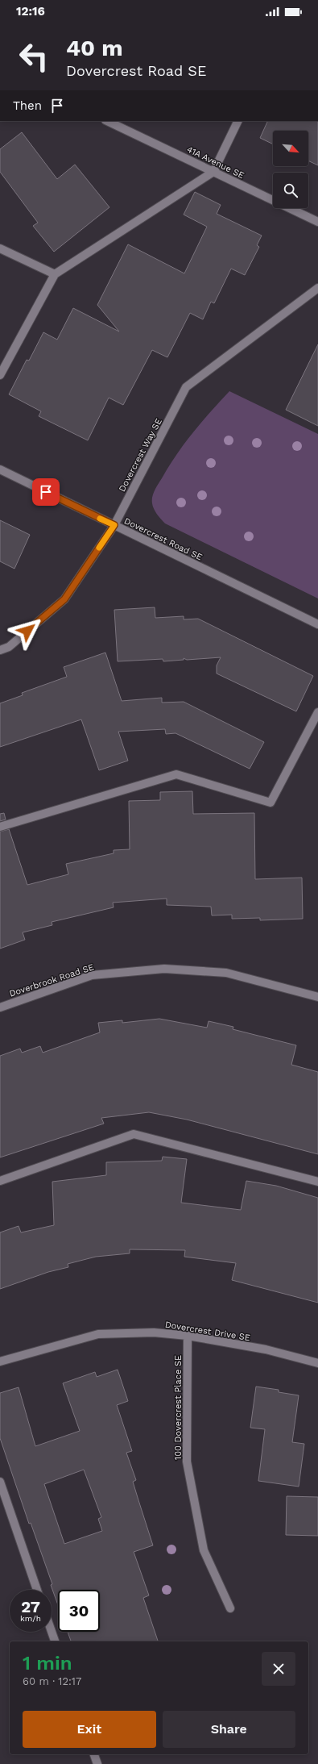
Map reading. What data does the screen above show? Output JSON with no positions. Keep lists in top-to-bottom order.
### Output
{
  "streets": {
    "street": [
      "41A Avenue SE",
      "Dovercrest Way SE",
      "Dovercrest Road SE",
      "Doverbrook Road SE",
      "Dovercrest Drive SE",
      "100 Dovercrest Place SE"
    ]
  },
  "crossings": [
    ["Dovercrest Way SE", "Dovercrest Road SE"],
    ["Dovercrest Drive SE", "100 Dovercrest Place SE"]
  ],
  "north": "bottom right",
  "page": {
    "status": "12:16",
    "turn": ["40 m", "Dovercrest Road SE"],
    "then": "Then",
    "speed": "27 km/h",
    "limit": "30",
    "heading": ["1 min", "60 m · 12:17"],
    "buttons": ["Exit", "Share"]
  }
}
